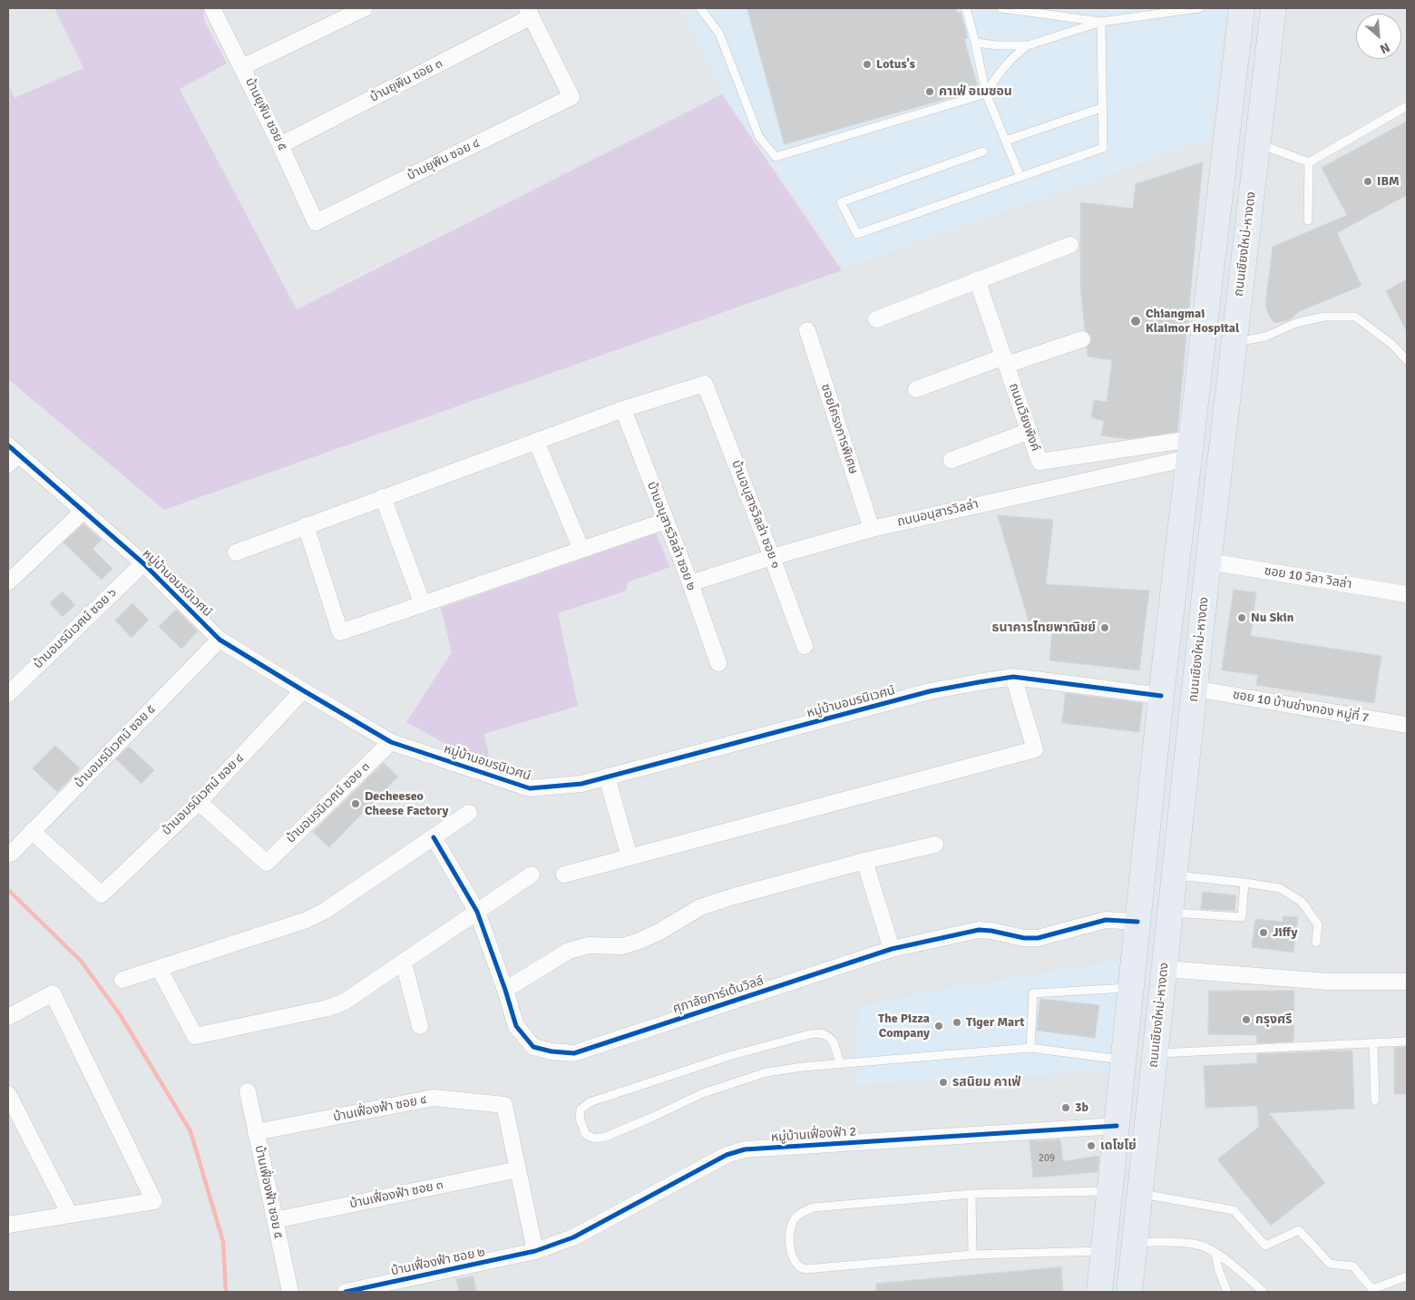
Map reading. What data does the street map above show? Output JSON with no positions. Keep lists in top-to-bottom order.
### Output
{
  "streets": {
    "main road": ["ถนนเชียงใหม่-หางดง"],
    "street": [
      "บ้านยุพิน ซอย ๓",
      "บ้านยุพิน ซอย ๕",
      "บ้านยุพิน ซอย ๔",
      "ถนนเวียงพิงค์",
      "ซอยโครงการพิเศษ",
      "ถนนอนุสารวิลล่า",
      "บ้านอนุสารวิลล่า ซอย ๑",
      "บ้านอนุสารวิลล่า ซอย ๒",
      "ซอย 10 วิลา วิลล่า",
      "หมู่บ้านอมรนิเวศน์",
      "บ้านอมรนิเวศน์ ซอย ๖",
      "ซอย 10 บ้านช่างทอง หมู่ที่ 7",
      "บ้านอมรนิเวศน์ ซอย ๕",
      "บ้านอมรนิเวศน์ ซอย ๔",
      "บ้านอมรนิเวศน์ ซอย ๓",
      "ศุภาลัยการ์เด้นวิลล์",
      "บ้านเฟื่องฟ้า ซอย ๔",
      "หมู่บ้านเฟื่องฟ้า 2",
      "บ้านเฟื่องฟ้า ซอย ๕",
      "บ้านเฟื่องฟ้า ซอย ๓",
      "บ้านเฟื่องฟ้า ซอย ๒"
    ]
  },
  "crossings": [
    ["บ้านยุพิน ซอย ๓", "บ้านยุพิน ซอย ๕"],
    ["บ้านยุพิน ซอย ๓", "บ้านยุพิน ซอย ๔"],
    ["บ้านยุพิน ซอย ๕", "บ้านยุพิน ซอย ๔"],
    ["ถนนเชียงใหม่-หางดง", "ซอย 10 วิลา วิลล่า"],
    ["ถนนเชียงใหม่-หางดง", "ซอย 10 บ้านช่างทอง หมู่ที่ 7"],
    ["ถนนเวียงพิงค์", "ถนนอนุสารวิลล่า"],
    ["ซอยโครงการพิเศษ", "ถนนอนุสารวิลล่า"],
    ["ถนนอนุสารวิลล่า", "บ้านอนุสารวิลล่า ซอย ๑"],
    ["ถนนอนุสารวิลล่า", "บ้านอนุสารวิลล่า ซอย ๒"],
    ["บ้านอนุสารวิลล่า ซอย ๑", "บ้านอนุสารวิลล่า ซอย ๒"],
    ["หมู่บ้านอมรนิเวศน์", "บ้านอมรนิเวศน์ ซอย ๖"],
    ["หมู่บ้านอมรนิเวศน์", "บ้านอมรนิเวศน์ ซอย ๕"],
    ["หมู่บ้านอมรนิเวศน์", "บ้านอมรนิเวศน์ ซอย ๔"],
    ["หมู่บ้านอมรนิเวศน์", "บ้านอมรนิเวศน์ ซอย ๓"],
    ["บ้านอมรนิเวศน์ ซอย ๕", "บ้านอมรนิเวศน์ ซอย ๔"],
    ["บ้านอมรนิเวศน์ ซอย ๔", "บ้านอมรนิเวศน์ ซอย ๓"],
    ["บ้านเฟื่องฟ้า ซอย ๔", "บ้านเฟื่องฟ้า ซอย ๕"],
    ["บ้านเฟื่องฟ้า ซอย ๔", "บ้านเฟื่องฟ้า ซอย ๓"],
    ["หมู่บ้านเฟื่องฟ้า 2", "บ้านเฟื่องฟ้า ซอย ๒"],
    ["บ้านเฟื่องฟ้า ซอย ๕", "บ้านเฟื่องฟ้า ซอย ๓"]
  ],
  "places": [
    "Lotus's",
    "คาเฟ่ อเมซอน",
    "IBM",
    "Chiangmai Klaimor Hospital",
    "Nu Skin",
    "ธนาคารไทยพาณิชย์",
    "Decheeseo Cheese Factory",
    "Jiffy",
    "กรุงศรี",
    "Tiger Mart",
    "The Pizza Company",
    "รสนิยม คาเฟ่",
    "3b",
    "เดโชโย่"
  ],
  "house_numbers": ["209"],
  "north": "bottom right"
}
